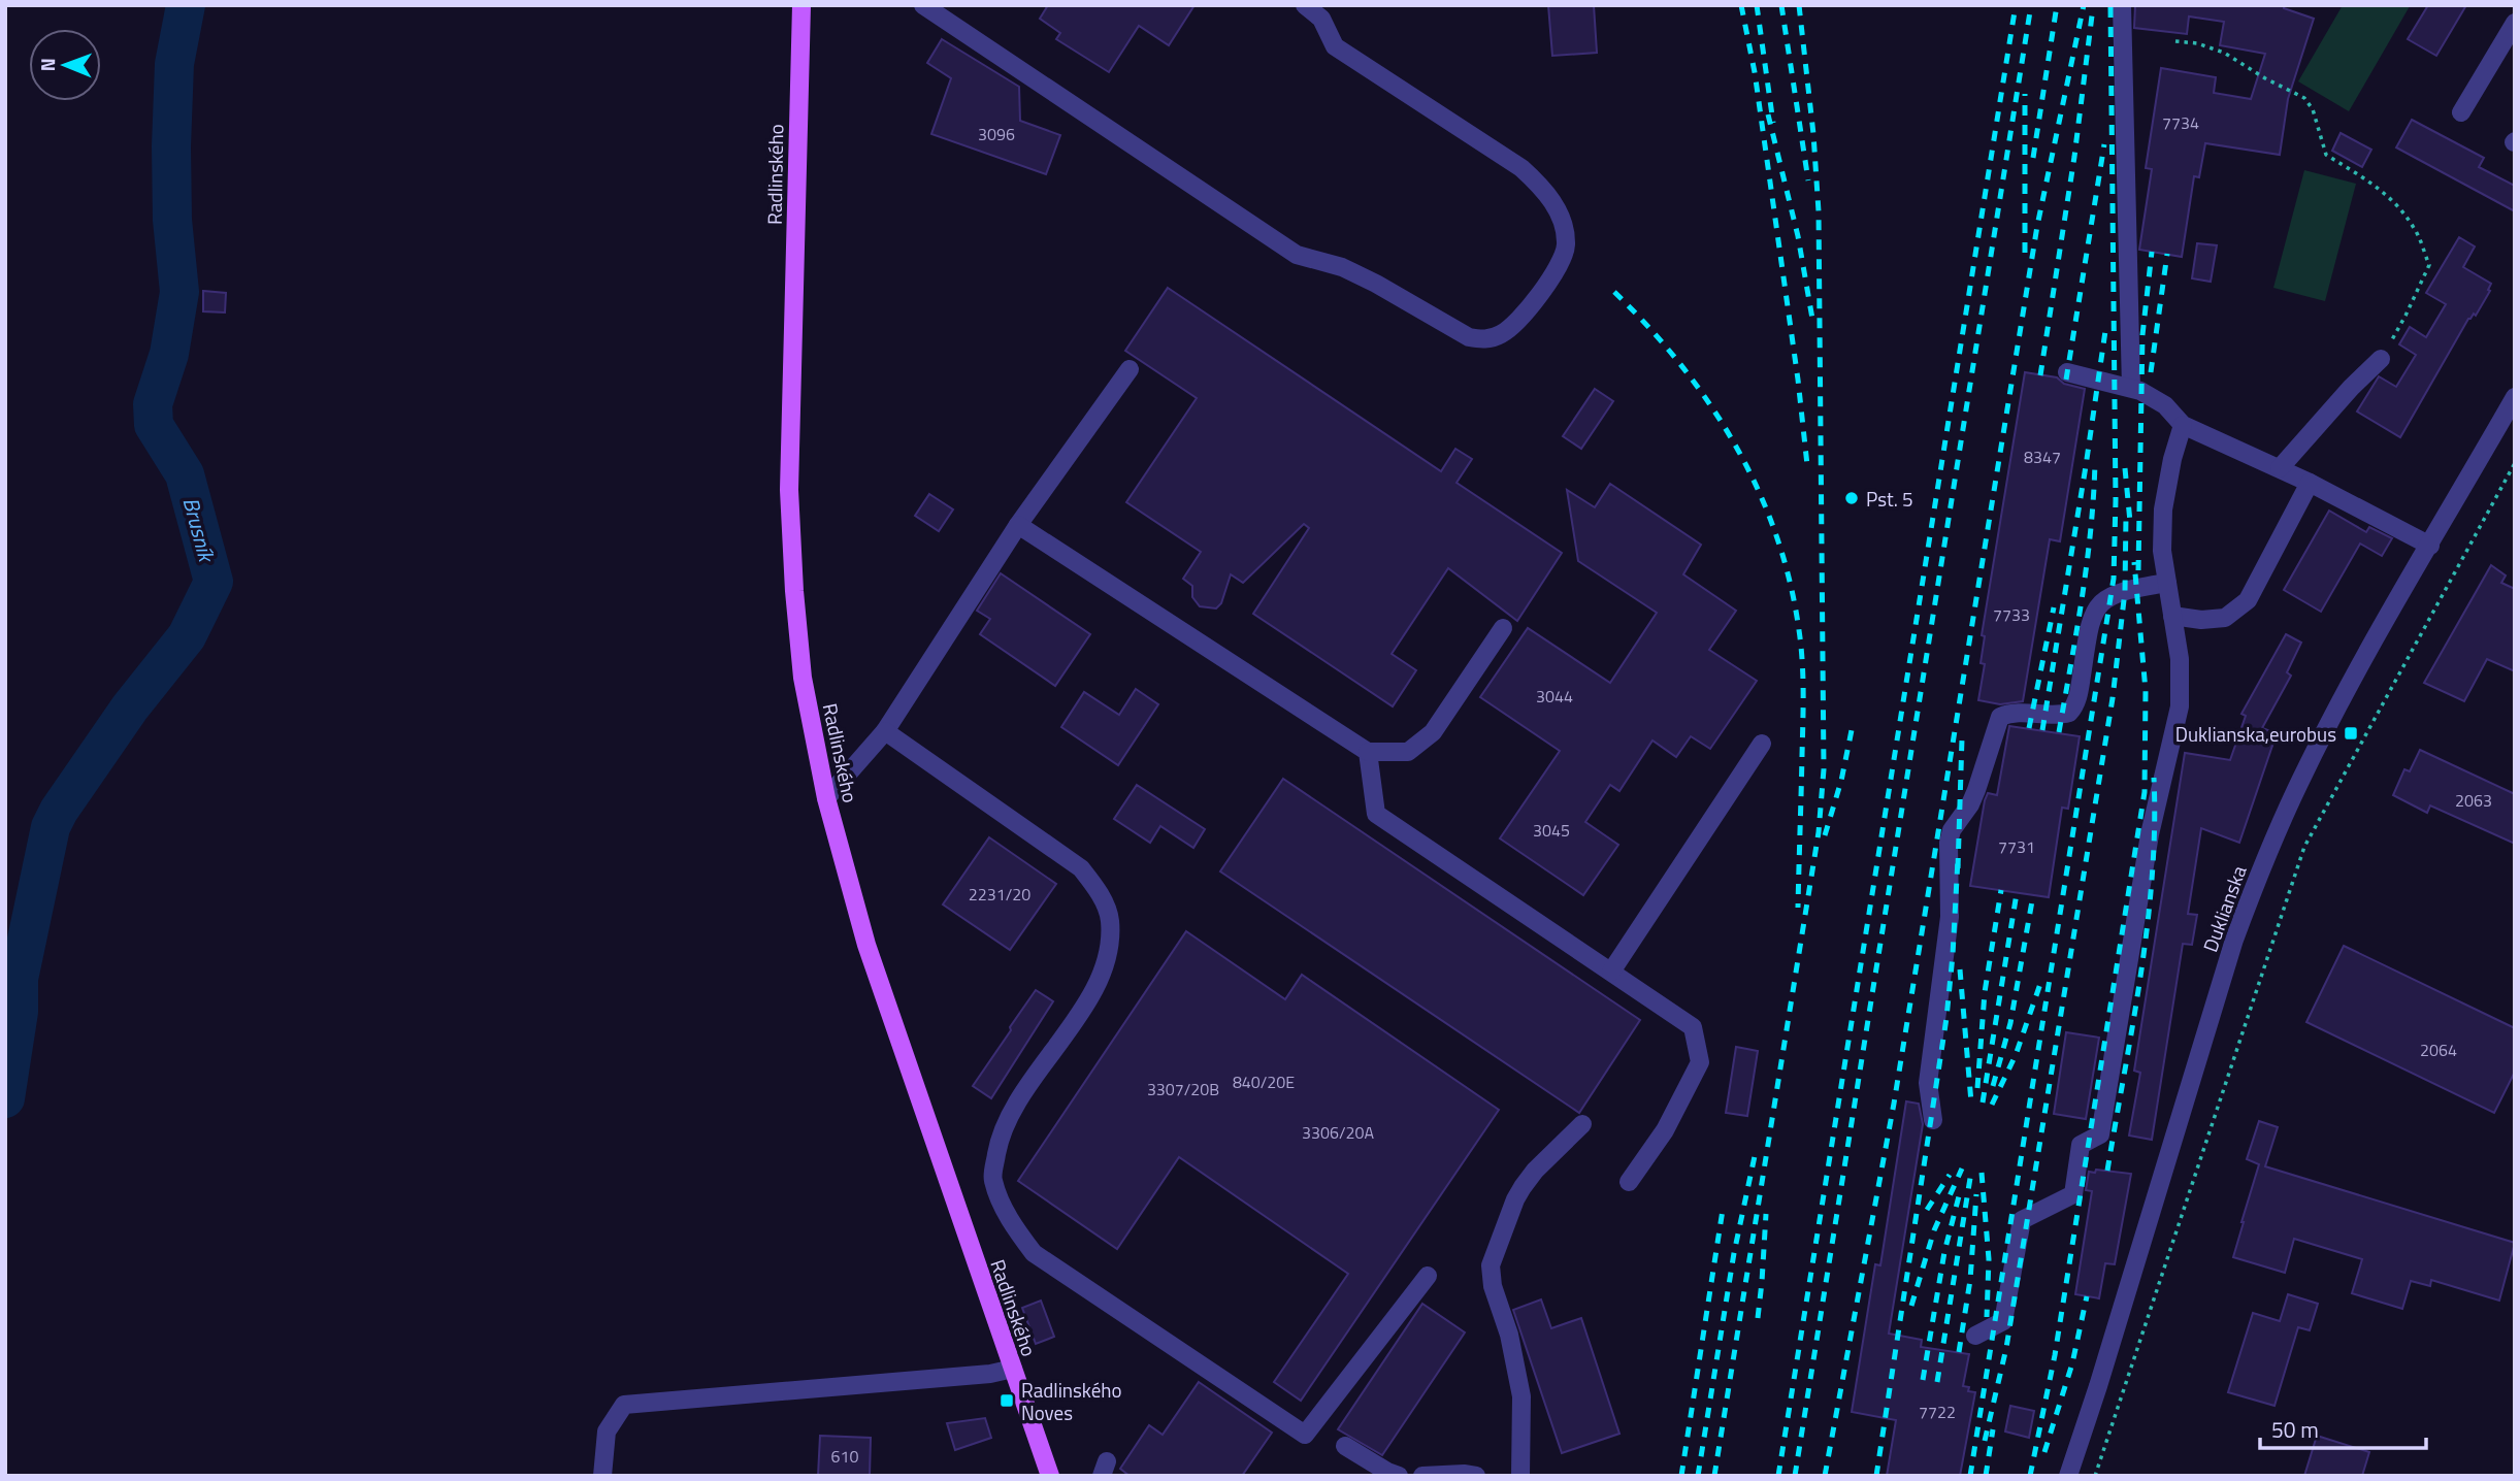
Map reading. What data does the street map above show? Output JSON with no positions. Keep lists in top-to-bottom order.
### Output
{
  "streets": {
    "main road": ["Radlinského"],
    "street": ["Duklianska"]
  },
  "water": ["Brusník"],
  "places": {
    "other": ["Pst. 5"],
    "transit": ["Duklianska,eurobus", "Radlinského Noves"]
  },
  "house_numbers": [
    "7734",
    "3096",
    "8347",
    "7733",
    "3044",
    "2063",
    "3045",
    "7731",
    "2231/20",
    "2064",
    "840/20E",
    "3307/20B",
    "3306/20A",
    "7722",
    "610"
  ],
  "scale_bar": "50 m",
  "north": "left"
}
